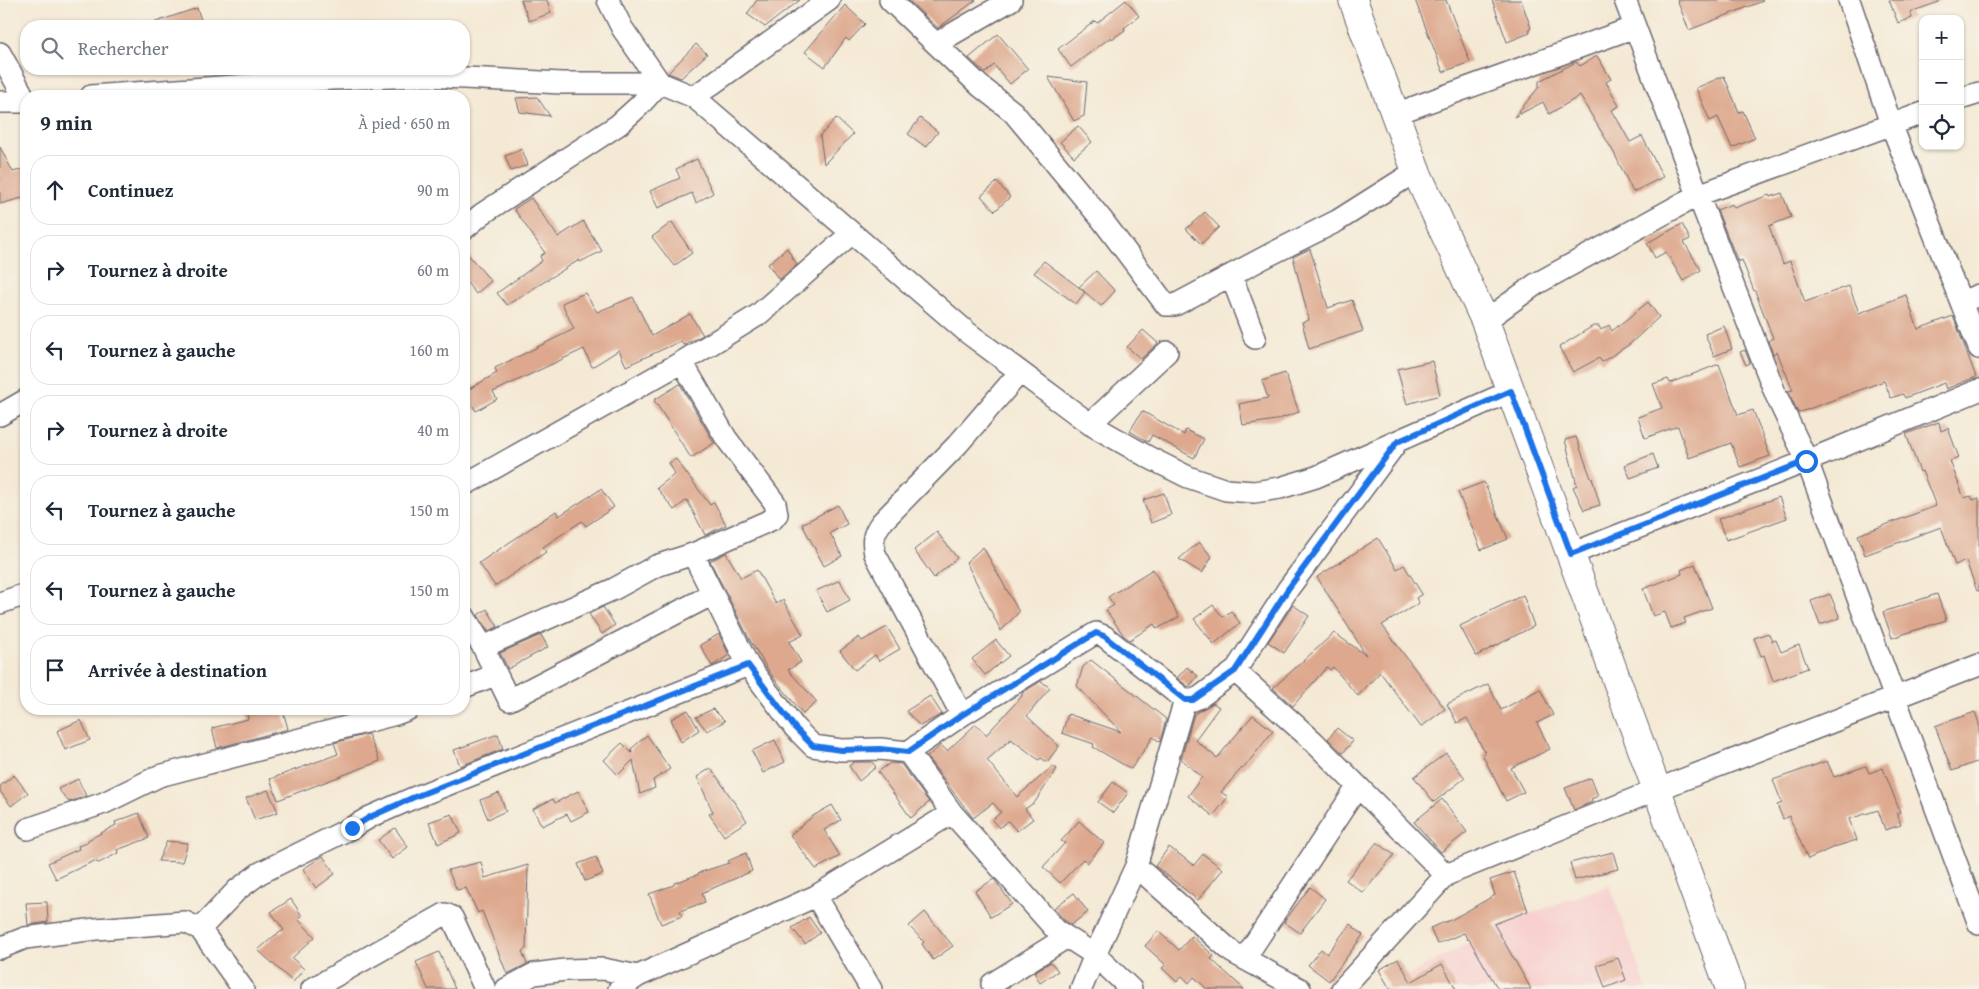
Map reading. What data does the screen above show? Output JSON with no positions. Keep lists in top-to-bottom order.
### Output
{
  "page": {
    "map_buttons": ["+", "−"],
    "search": "Rechercher",
    "heading": ["9 min", "À pied · 650 m"],
    "list": [
      ["Continuez", "90 m"],
      ["Tournez à droite", "60 m"],
      ["Tournez à gauche", "160 m"],
      ["Tournez à droite", "40 m"],
      ["Tournez à gauche", "150 m"],
      ["Tournez à gauche", "150 m"],
      "Arrivée à destination"
    ]
  }
}
